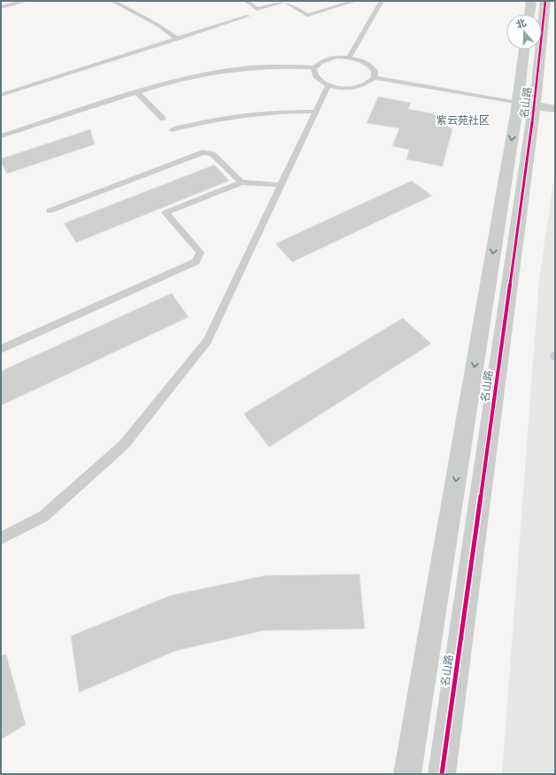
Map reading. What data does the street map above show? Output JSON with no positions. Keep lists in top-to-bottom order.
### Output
{
  "streets": {
    "street": ["名山路"]
  },
  "districts": ["紫云苑社区"],
  "north": "top"
}
